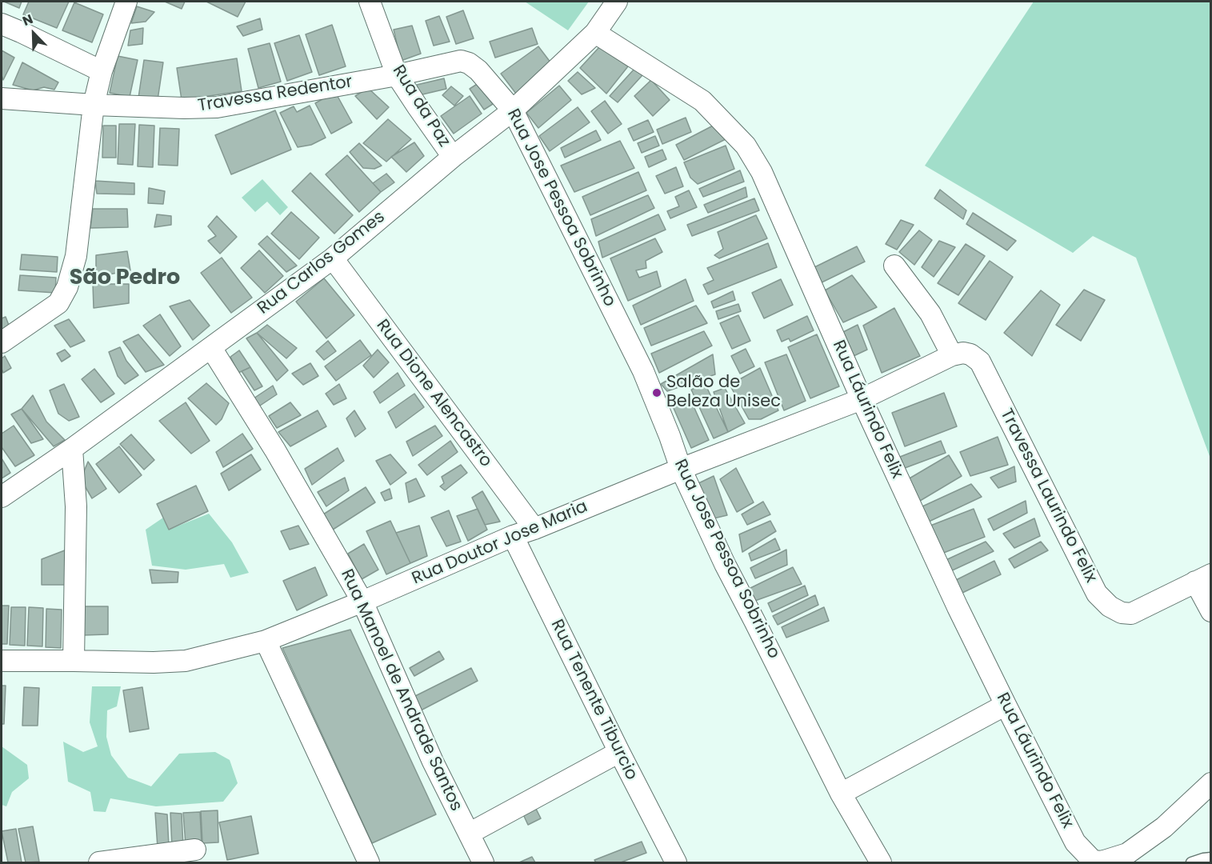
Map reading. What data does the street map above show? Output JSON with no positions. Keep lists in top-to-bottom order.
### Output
{
  "streets": {
    "street": [
      "Travessa Redentor",
      "Rua da Paz",
      "Rua Jose Pessoa Sobrinho",
      "Rua Carlos Gomes",
      "Rua Dione Alencastro",
      "Rua Láurindo Felix",
      "Travessa Laurindo Felix",
      "Rua Doutor Jose Maria",
      "Rua Manoel de Andrade Santos",
      "Rua Tenente Tiburcio"
    ]
  },
  "crossings": [
    ["Travessa Redentor", "Rua da Paz"],
    ["Travessa Redentor", "Rua Jose Pessoa Sobrinho"],
    ["Rua da Paz", "Rua Carlos Gomes"],
    ["Rua Jose Pessoa Sobrinho", "Rua Carlos Gomes"],
    ["Rua Jose Pessoa Sobrinho", "Rua Doutor Jose Maria"],
    ["Rua Carlos Gomes", "Rua Dione Alencastro"],
    ["Rua Carlos Gomes", "Rua Láurindo Felix"],
    ["Rua Carlos Gomes", "Rua Manoel de Andrade Santos"],
    ["Rua Dione Alencastro", "Rua Doutor Jose Maria"],
    ["Rua Láurindo Felix", "Rua Doutor Jose Maria"],
    ["Travessa Laurindo Felix", "Rua Doutor Jose Maria"],
    ["Rua Doutor Jose Maria", "Rua Manoel de Andrade Santos"],
    ["Rua Doutor Jose Maria", "Rua Tenente Tiburcio"]
  ],
  "districts": ["São Pedro"],
  "places": ["Salão de Beleza Unisec"],
  "north": "top left"
}
